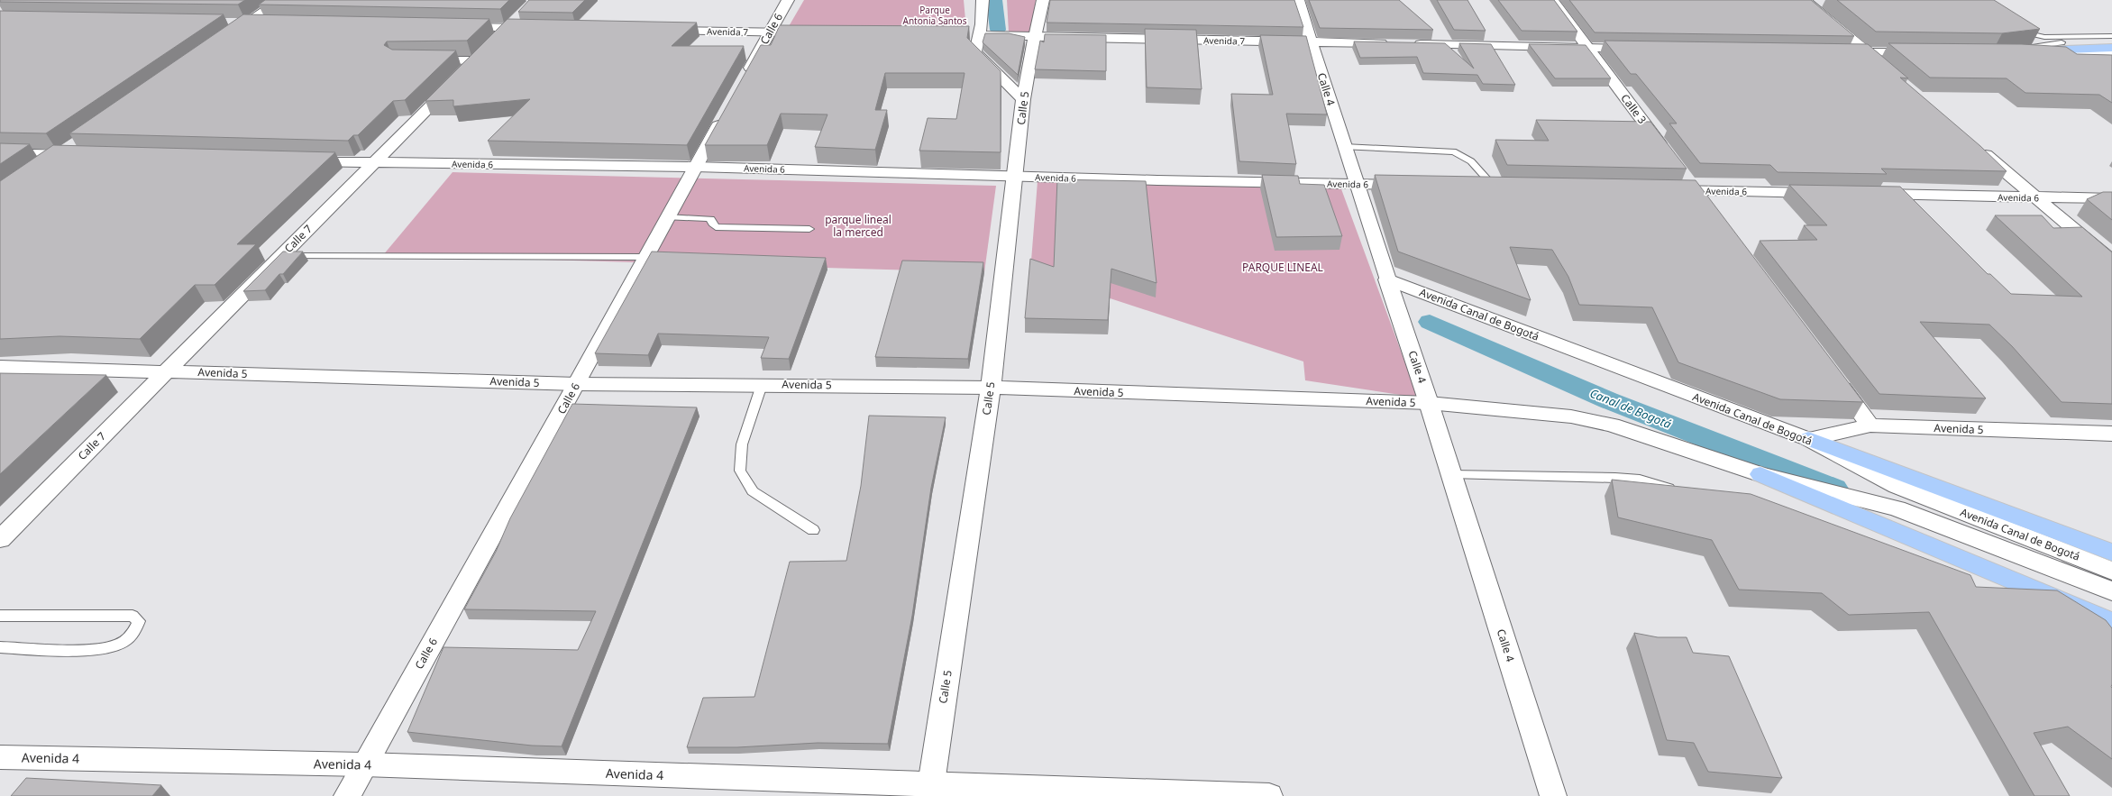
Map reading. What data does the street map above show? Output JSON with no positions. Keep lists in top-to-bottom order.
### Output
{
  "streets": {
    "street": [
      "Calle 6",
      "Avenida 7",
      "Calle 4",
      "Calle 5",
      "Calle 3",
      "Avenida 6",
      "Calle 7",
      "Avenida Canal de Bogotá",
      "Avenida 5",
      "Avenida 4"
    ]
  },
  "crossings": [
    ["Calle 6", "Avenida 7"],
    ["Calle 6", "Avenida 6"],
    ["Calle 6", "Avenida 5"],
    ["Calle 6", "Avenida 4"],
    ["Avenida 7", "Calle 4"],
    ["Avenida 7", "Calle 5"],
    ["Calle 4", "Avenida 6"],
    ["Calle 4", "Avenida Canal de Bogotá"],
    ["Calle 4", "Avenida 5"],
    ["Calle 5", "Avenida 6"],
    ["Calle 5", "Avenida 5"],
    ["Calle 5", "Avenida 4"],
    ["Avenida 6", "Calle 7"],
    ["Calle 7", "Avenida 5"],
    ["Avenida Canal de Bogotá", "Avenida 5"]
  ],
  "water": ["Canal de Bogotá"],
  "parks": ["Parque Antonia Santos", "parque lineal la merced", "PARQUE LINEAL"]
}
